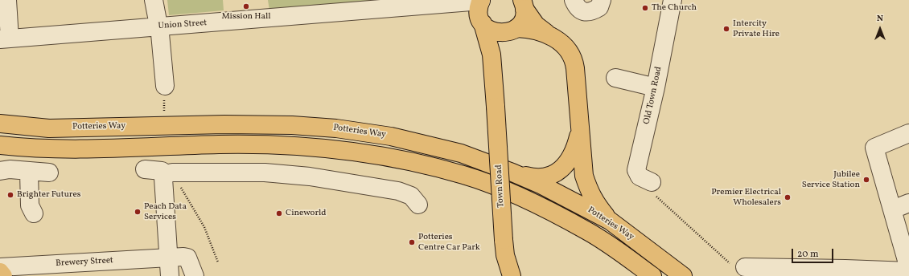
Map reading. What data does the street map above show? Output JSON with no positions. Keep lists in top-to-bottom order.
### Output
{
  "streets": {
    "main road": ["Potteries Way", "Town Road"],
    "street": ["Union Street", "Old Town Road", "Brewery Street"]
  },
  "crossings": [
    ["Union Street", "Town Road"]
  ],
  "places": [
    "Mission Hall",
    "The Church",
    "Intercity Private Hire",
    "Jubilee Service Station",
    "Brighter Futures",
    "Premier Electrical Wholesalers",
    "Peach Data Services",
    "Cineworld",
    "Potteries Centre Car Park"
  ],
  "scale_bar": "20 m",
  "north": "top"
}
